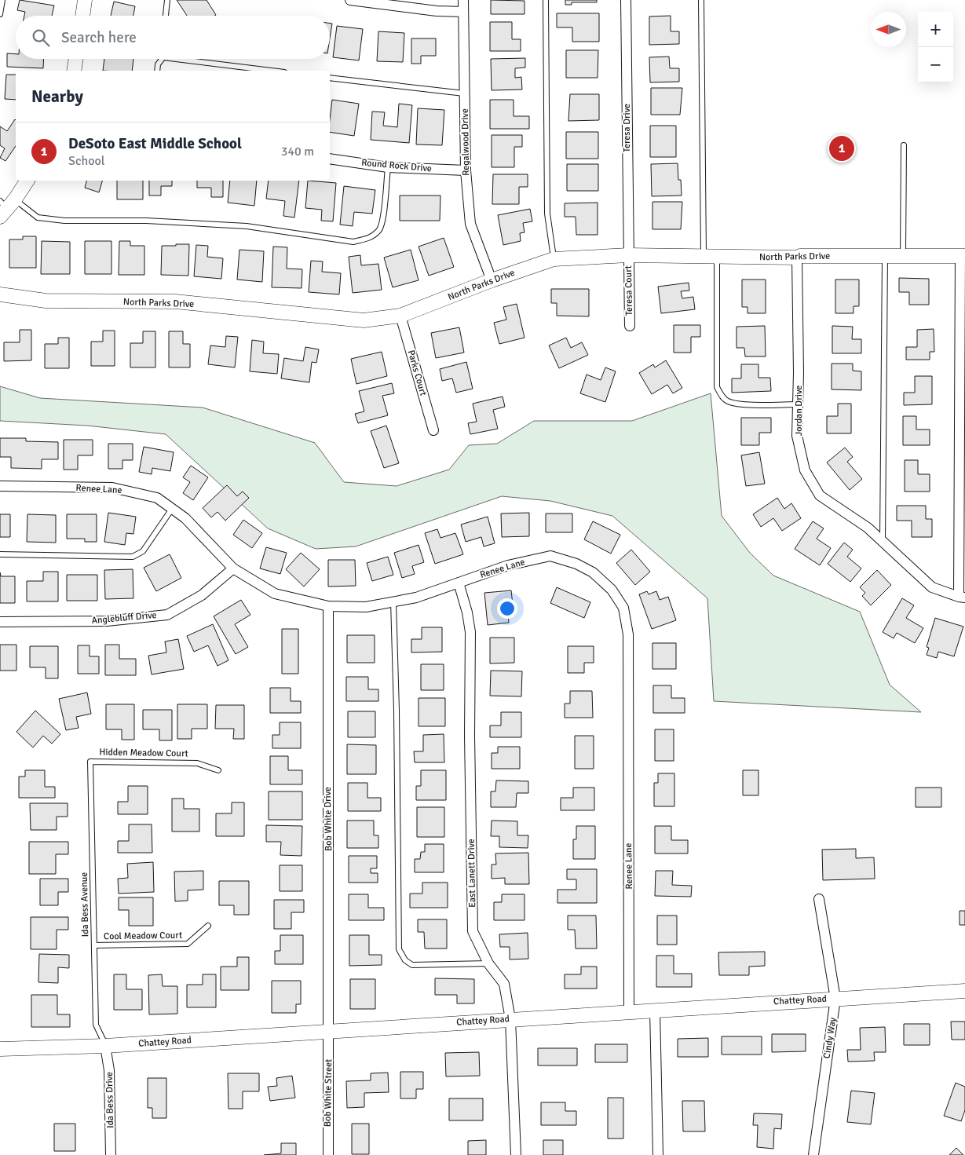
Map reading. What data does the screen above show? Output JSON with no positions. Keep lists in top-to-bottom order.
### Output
{
  "streets": {
    "street": [
      "Teresa Drive",
      "Regalwood Drive",
      "Round Rock Drive",
      "North Parks Drive",
      "Teresa Court",
      "Parks Court",
      "Jordan Drive",
      "Renee Lane",
      "Anglebluff Drive",
      "Bob White Drive",
      "East Lanett Drive",
      "Chattey Road",
      "Cindy Way",
      "Bob White Street",
      "Ida Bess Drive"
    ],
    "lane": ["Hidden Meadow Court", "Ida Bess Avenue", "Cool Meadow Court"]
  },
  "crossings": [
    ["Teresa Drive", "North Parks Drive"],
    ["Teresa Drive", "Teresa Court"],
    ["Regalwood Drive", "Round Rock Drive"],
    ["Regalwood Drive", "North Parks Drive"],
    ["North Parks Drive", "Teresa Court"],
    ["North Parks Drive", "Parks Court"],
    ["North Parks Drive", "Jordan Drive"],
    ["Renee Lane", "Anglebluff Drive"],
    ["Renee Lane", "Bob White Drive"],
    ["Renee Lane", "East Lanett Drive"],
    ["Renee Lane", "Chattey Road"],
    ["Hidden Meadow Court", "Ida Bess Avenue"],
    ["Bob White Drive", "Chattey Road"],
    ["Bob White Drive", "Bob White Street"],
    ["East Lanett Drive", "Chattey Road"],
    ["Ida Bess Avenue", "Cool Meadow Court"],
    ["Ida Bess Avenue", "Chattey Road"],
    ["Ida Bess Avenue", "Ida Bess Drive"],
    ["Chattey Road", "Cindy Way"],
    ["Chattey Road", "Bob White Street"],
    ["Chattey Road", "Ida Bess Drive"]
  ],
  "north": "left",
  "page": {
    "map_buttons": ["+", "−"],
    "search": "Search here",
    "heading": "Nearby",
    "list": [
      {
        "mark": "1",
        "name": "DeSoto East Middle School",
        "note": "School",
        "value": "340 m"
      }
    ],
    "pins": "1"
  }
}
